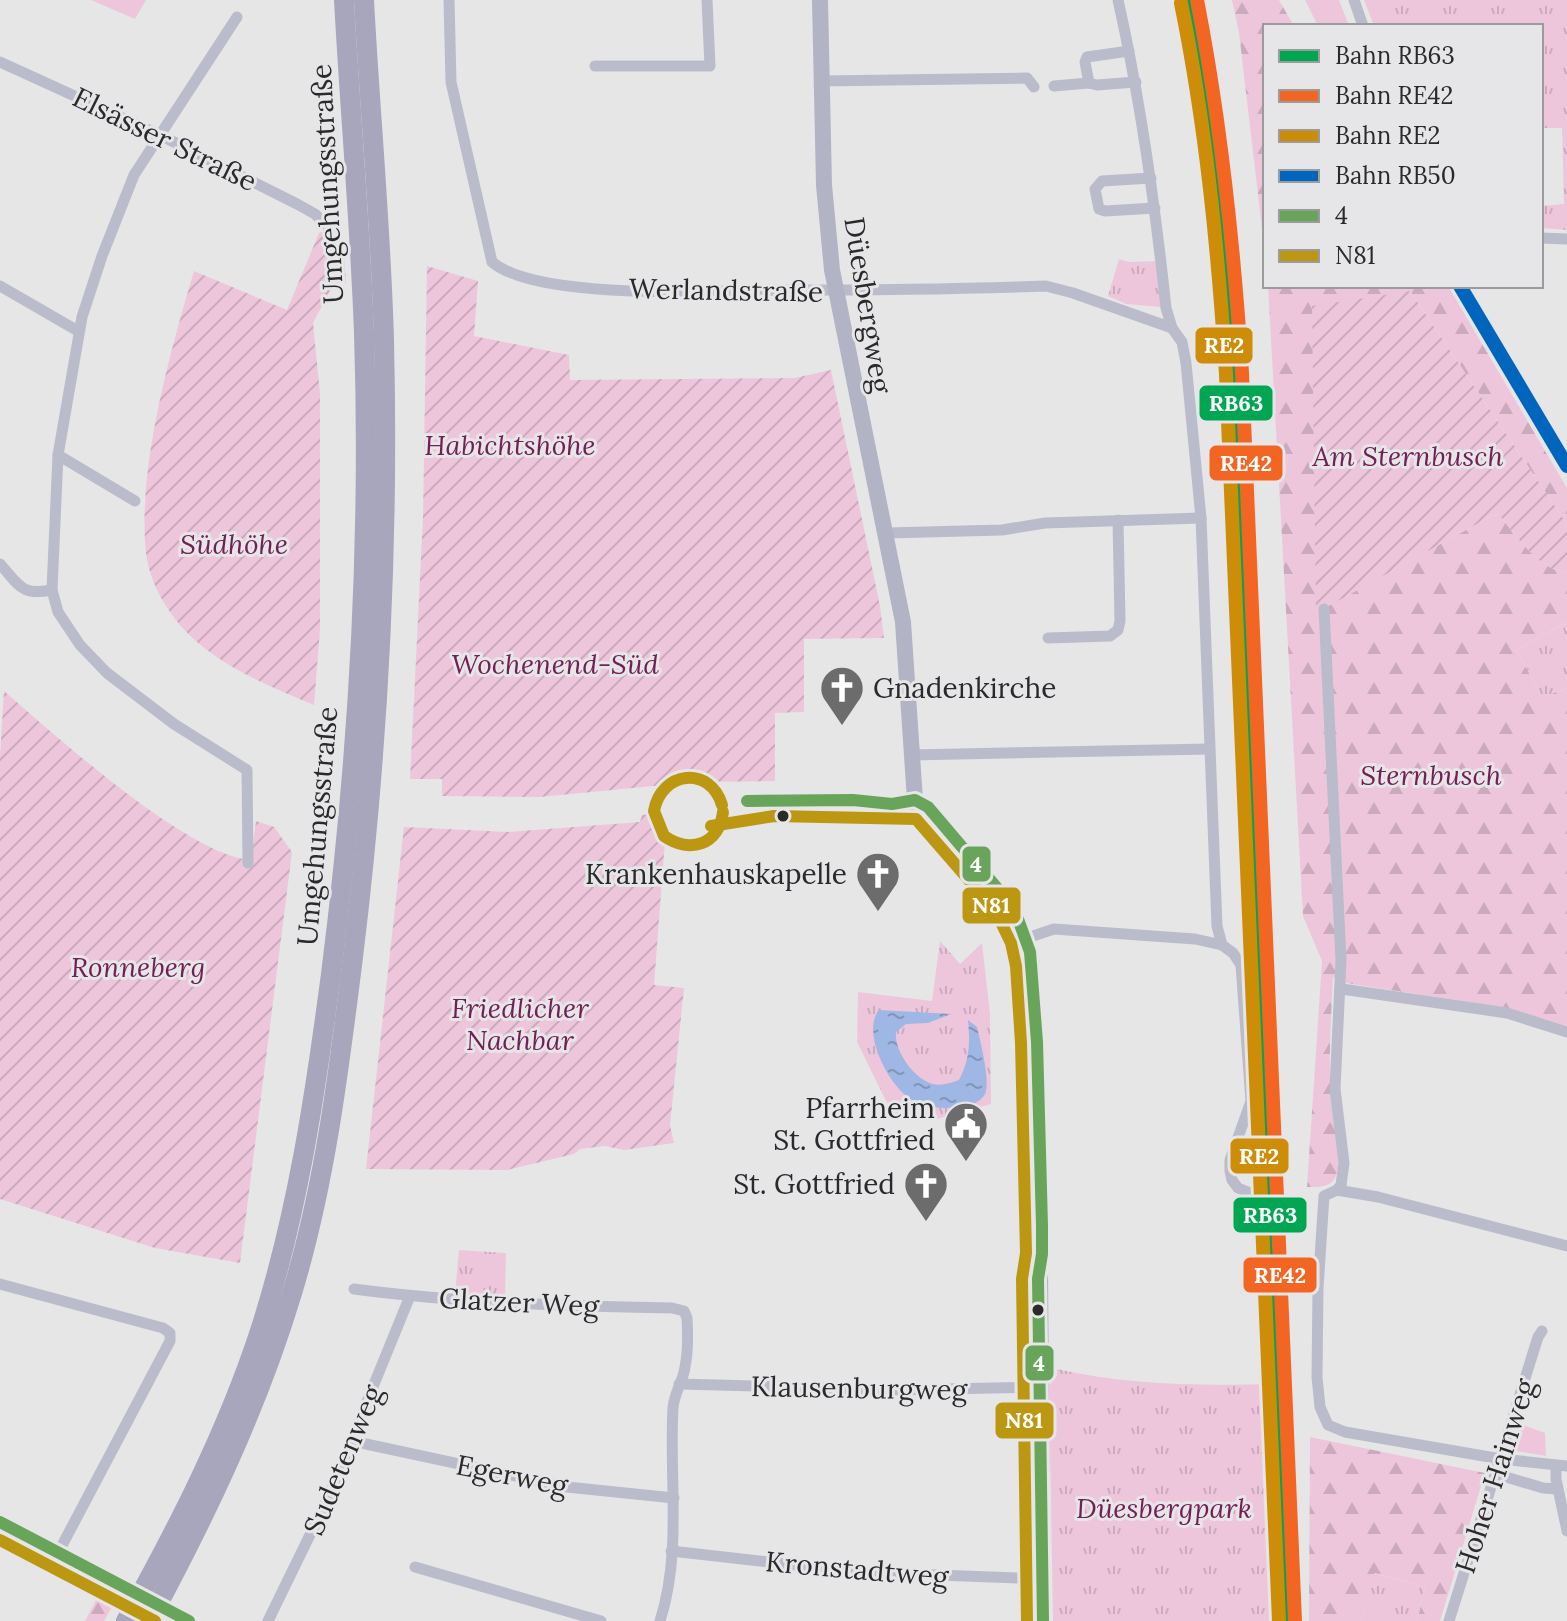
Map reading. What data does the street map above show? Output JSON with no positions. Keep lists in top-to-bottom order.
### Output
{
  "streets": {
    "highway": ["Umgehungsstraße"],
    "street": [
      "Elsässer Straße",
      "Werlandstraße",
      "Düesbergweg",
      "Glatzer Weg",
      "Klausenburgweg",
      "Sudetenweg",
      "Egerweg",
      "Hoher Hainweg",
      "Kronstadtweg"
    ]
  },
  "crossings": [
    ["Werlandstraße", "Düesbergweg"],
    ["Düesbergweg", "Klausenburgweg"],
    ["Düesbergweg", "Kronstadtweg"],
    ["Glatzer Weg", "Klausenburgweg"],
    ["Glatzer Weg", "Sudetenweg"],
    ["Sudetenweg", "Egerweg"]
  ],
  "parks": [
    "Habichtshöhe",
    "Am Sternbusch",
    "Südhöhe",
    "Wochenend-Süd",
    "Sternbusch",
    "Ronneberg",
    "Friedlicher Nachbar",
    "Düesbergpark"
  ],
  "places": {
    "church": ["Gnadenkirche", "Krankenhauskapelle", "St. Gottfried"],
    "public building": ["Pfarrheim St. Gottfried"]
  },
  "lines": [
    "rail line RB63",
    "rail line RE42",
    "rail line RE2",
    "rail line RB50",
    "transit line N81",
    "transit line 4"
  ],
  "legend": [
    "Bahn RB63",
    "Bahn RE42",
    "Bahn RE2",
    "Bahn RB50",
    "4",
    "N81"
  ]
}
